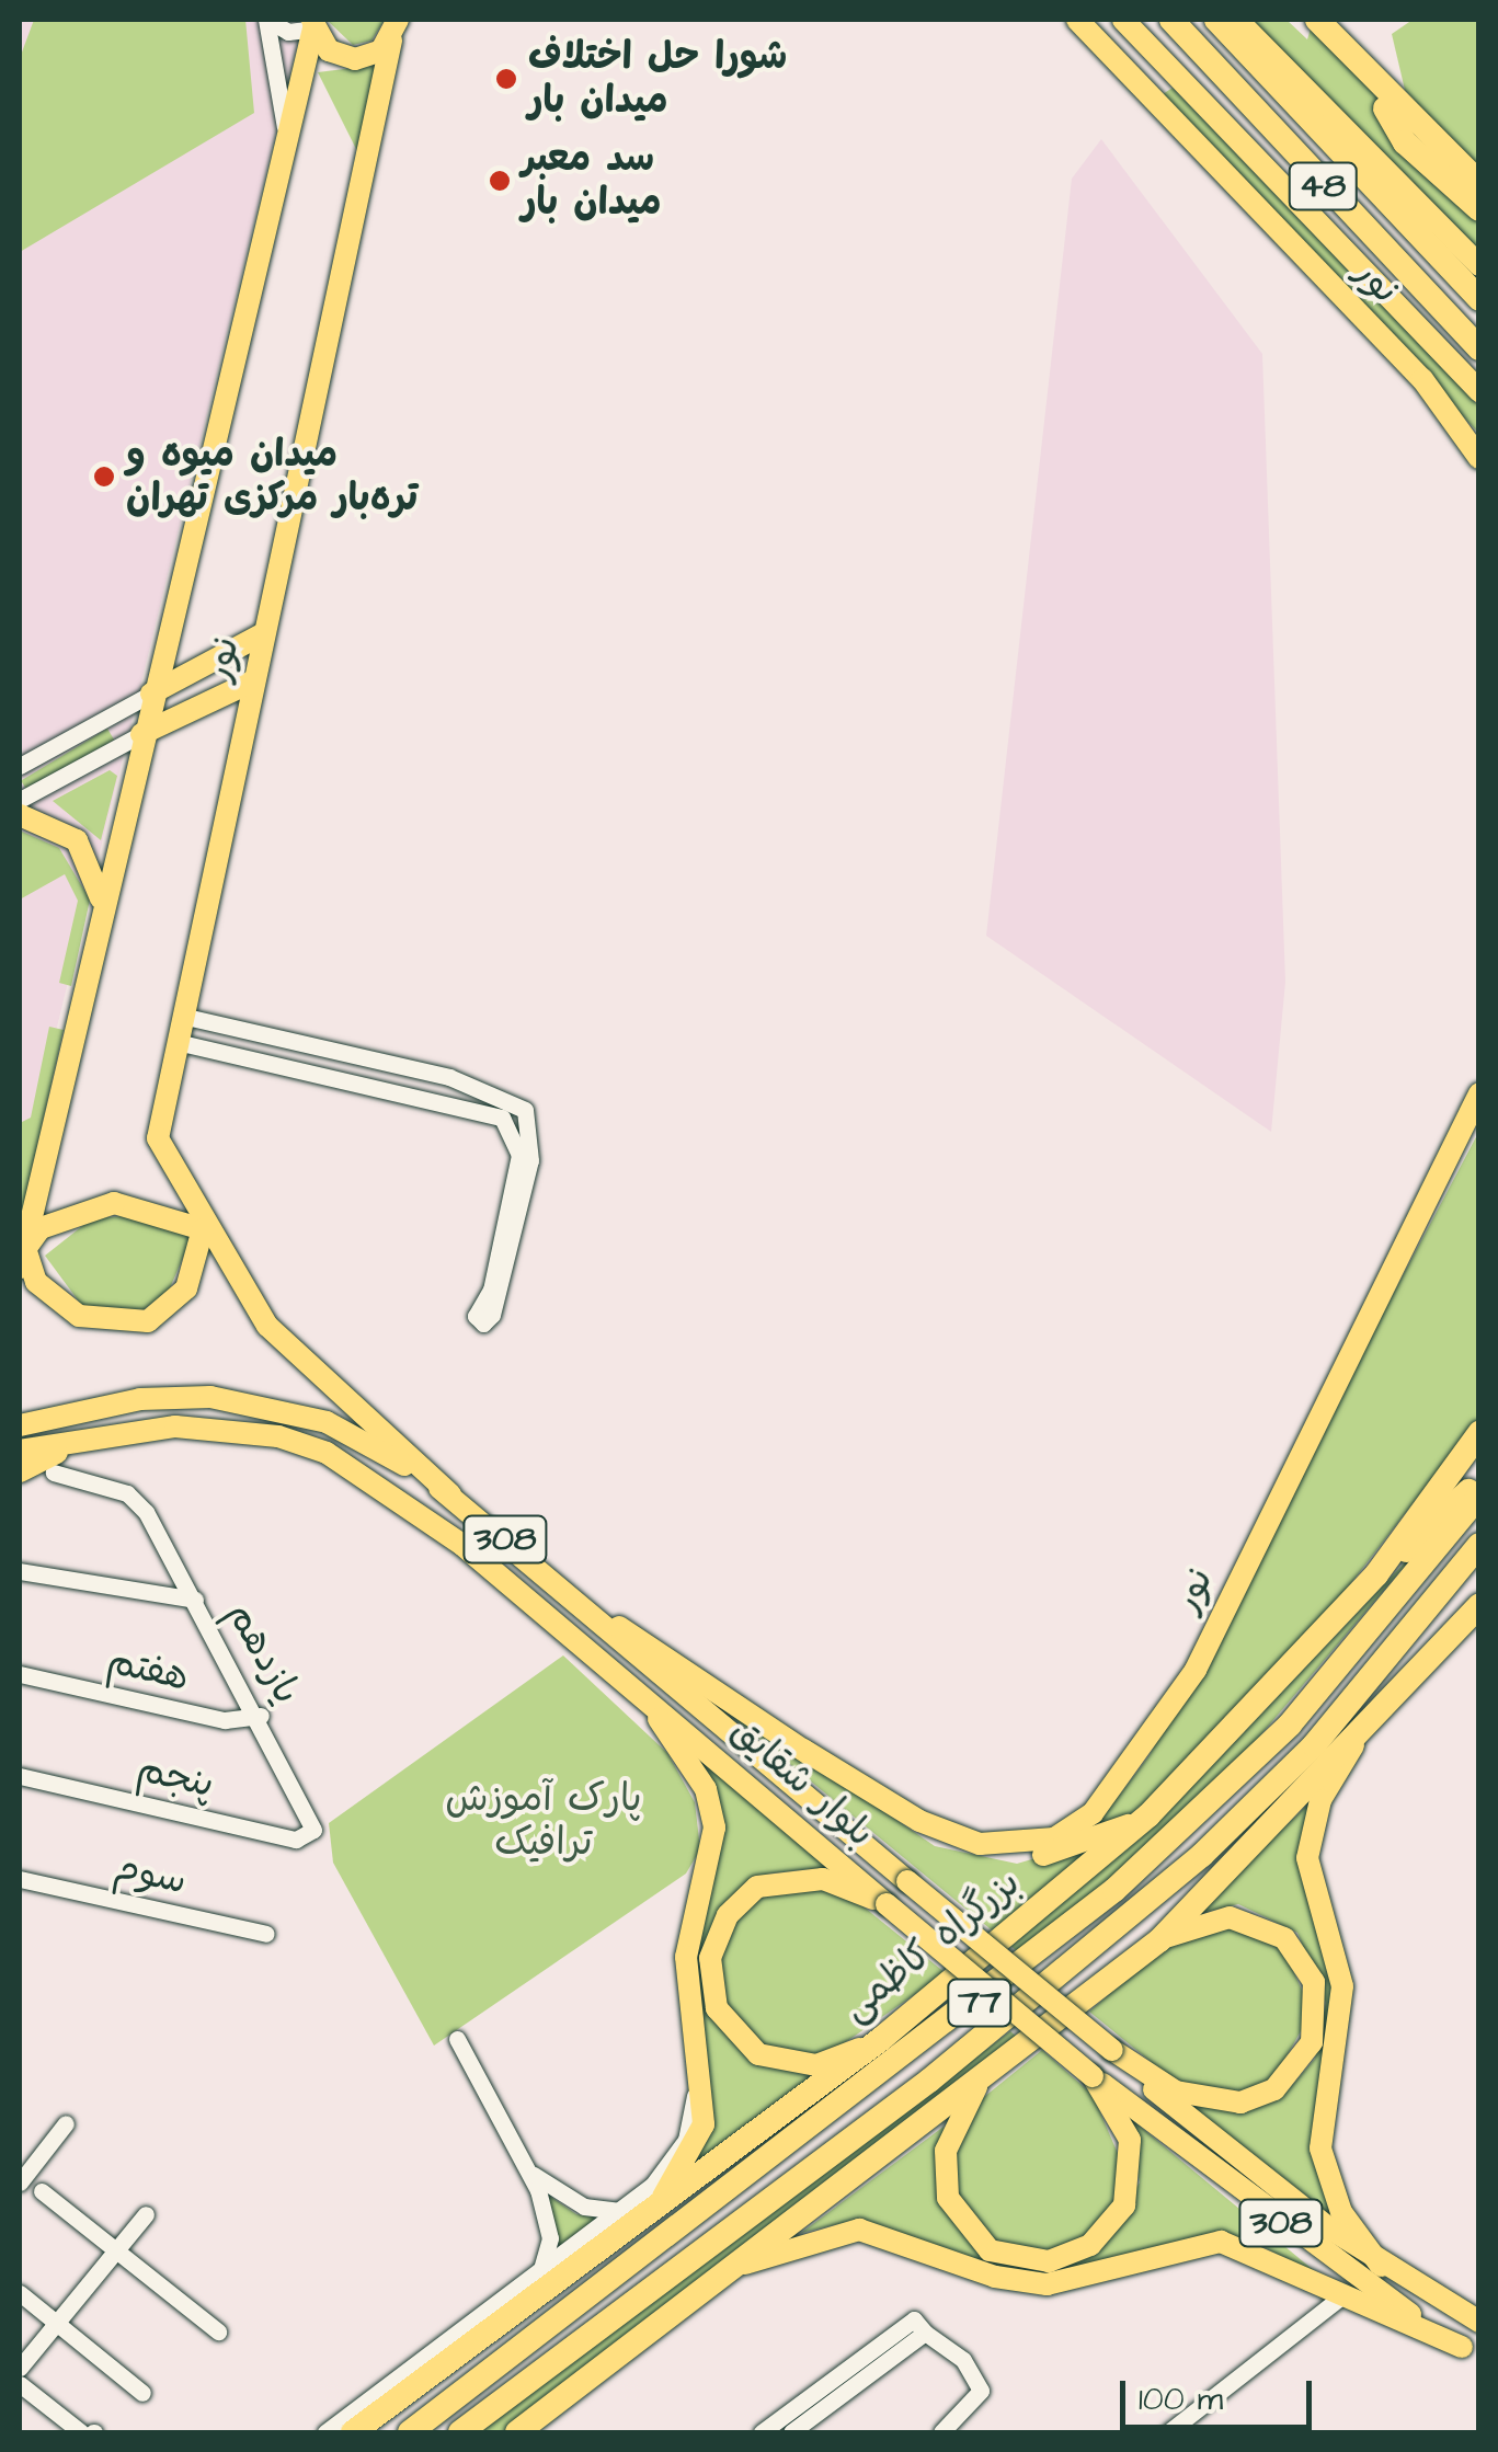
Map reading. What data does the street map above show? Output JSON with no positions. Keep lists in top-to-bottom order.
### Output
{
  "streets": {
    "highway": ["48", "بزرگراه کاظمی", "77"],
    "main road": ["نور", "308", "بلوار شقایق"],
    "street": [
      "یازدهم",
      "هفتم",
      "پنجم",
      "سوم"
    ]
  },
  "crossings": [
    ["نور", "بلوار شقایق"],
    ["یازدهم", "هفتم"],
    ["یازدهم", "پنجم"]
  ],
  "parks": ["پارک آموزش ترافیک"],
  "places": ["شورا حل اختلاف میدان بار", "سد معبر میدان بار", "میدان میوه و تره‌بار مرکزی تهران"],
  "scale_bar": "100 m"
}
